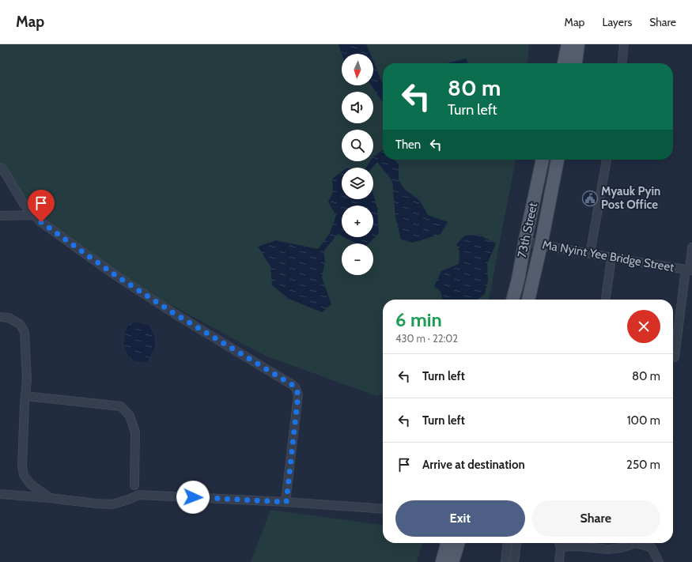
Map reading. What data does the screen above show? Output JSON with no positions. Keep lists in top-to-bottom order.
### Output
{
  "streets": {
    "main road": ["73th Street"],
    "street": ["Ma Nyint Yee Bridge Street"]
  },
  "crossings": [
    ["73th Street", "Ma Nyint Yee Bridge Street"]
  ],
  "places": {
    "public building": ["Myauk Pyin Post Office"]
  },
  "north": "bottom",
  "page": {
    "header": "Map",
    "nav": ["Map", "Layers", "Share"],
    "map_buttons": ["+", "−"],
    "turn": ["80 m", "Turn left"],
    "then": "Then",
    "heading": ["6 min", "430 m · 22:02"],
    "list": [
      {
        "name": "Turn left",
        "value": "80 m"
      },
      {
        "name": "Turn left",
        "value": "100 m"
      },
      {
        "name": "Arrive at destination",
        "value": "250 m"
      }
    ],
    "buttons": ["Exit", "Share"]
  }
}
